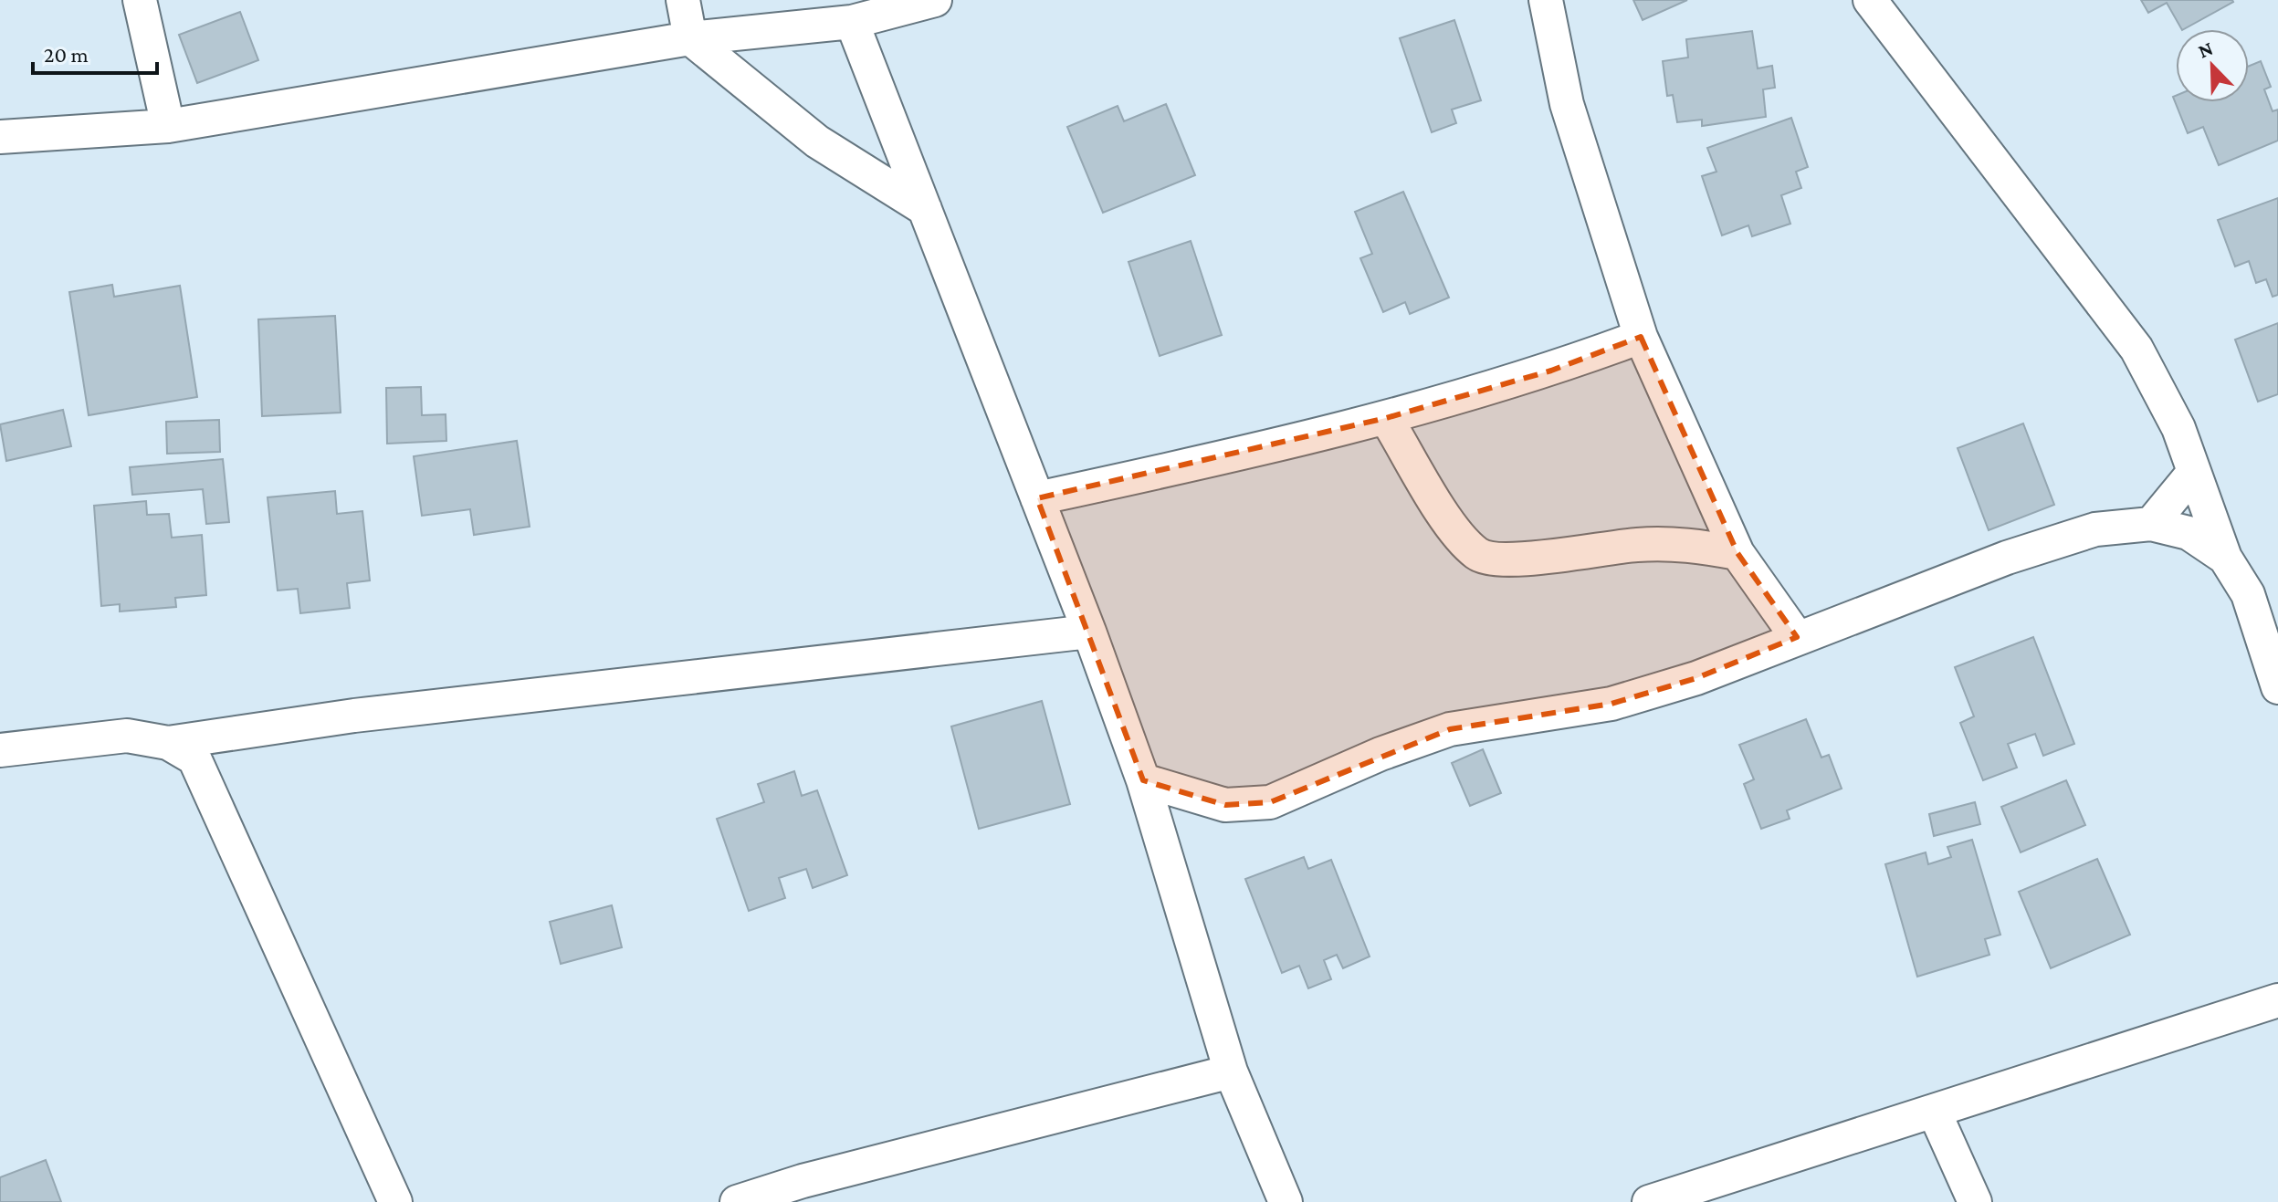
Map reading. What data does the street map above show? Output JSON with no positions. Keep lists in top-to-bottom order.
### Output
{
  "scale_bar": "20 m",
  "north": "top left"
}
